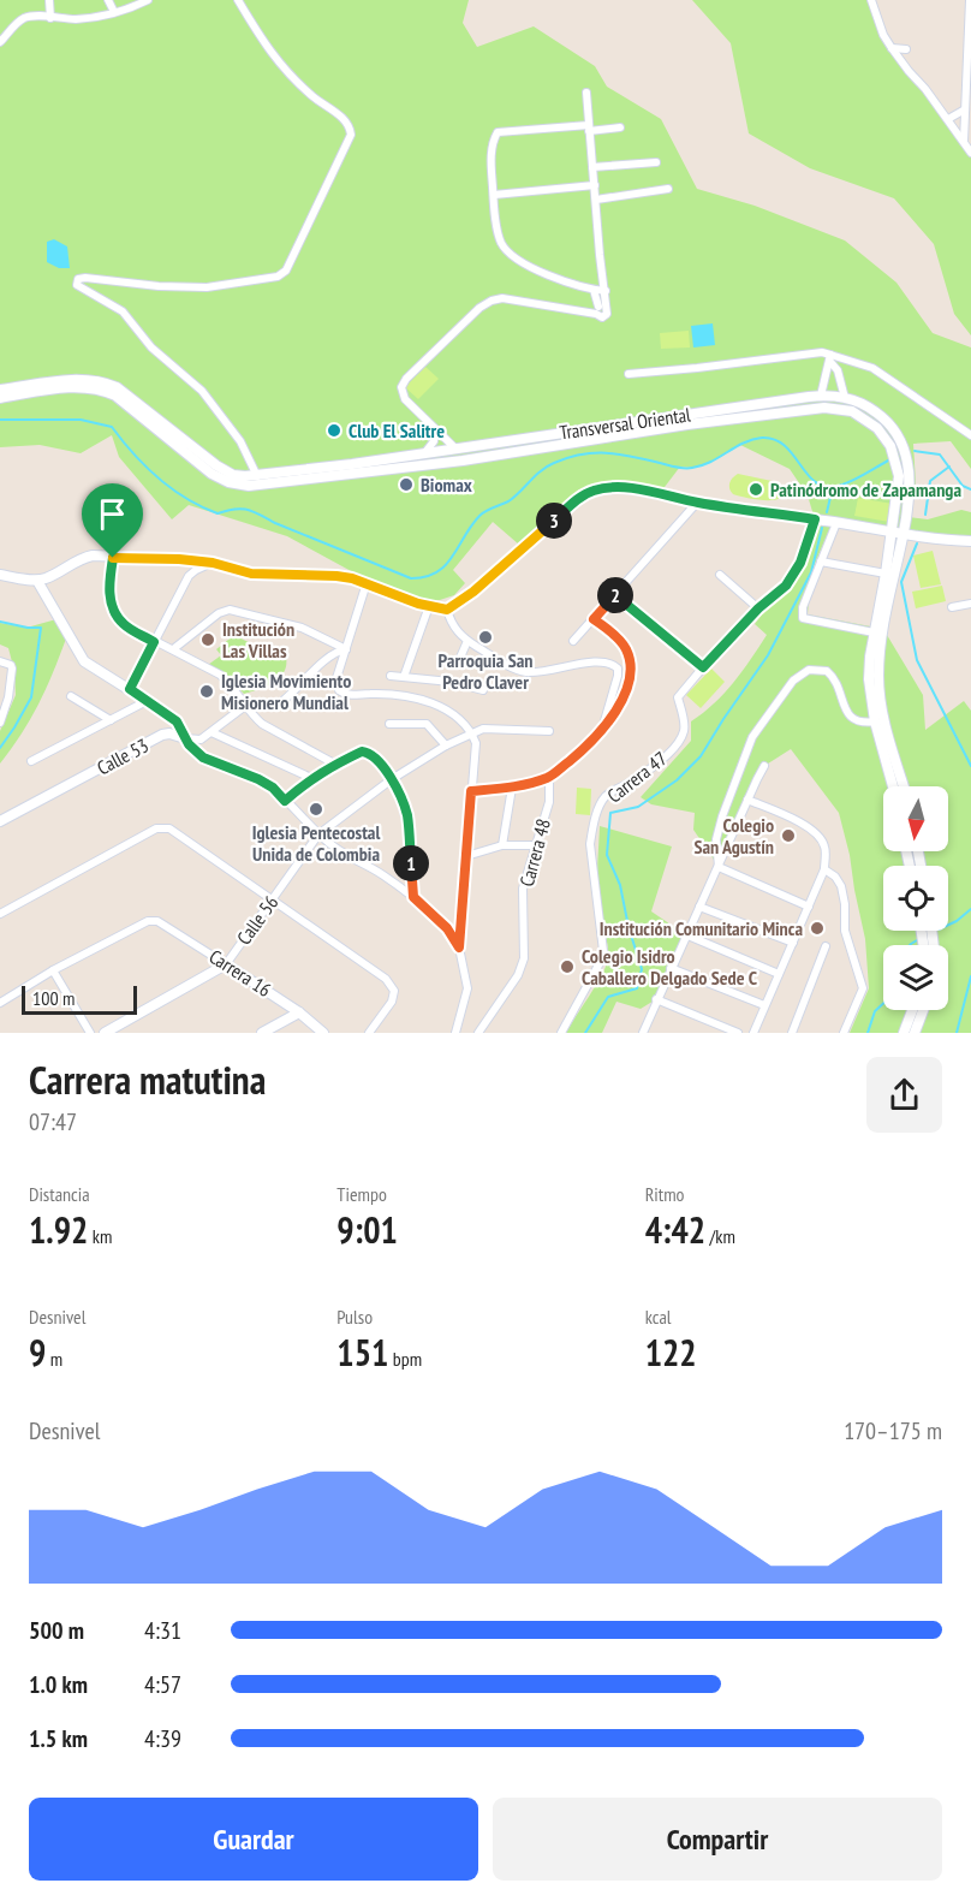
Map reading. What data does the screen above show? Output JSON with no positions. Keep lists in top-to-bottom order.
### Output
{
  "streets": {
    "main road": [
      "Transversal Oriental",
      "Calle 53",
      "Calle 56",
      "Carrera 16"
    ],
    "street": ["Carrera 47", "Carrera 48"]
  },
  "crossings": [
    ["Calle 56", "Carrera 16"]
  ],
  "places": [
    "Club El Salitre",
    "Biomax",
    "Patinódromo de Zapamanga",
    "Parroquia San Pedro Claver",
    "Institución Las Villas",
    "Iglesia Movimiento Misionero Mundial",
    "Iglesia Pentecostal Unida de Colombia",
    "Colegio San Agustín",
    "Institución Comunitario Minca",
    "Colegio Isidro Caballero Delgado Sede C"
  ],
  "scale_bar": "100 m",
  "north": "bottom",
  "page": {
    "pins": ["3", "2", "1"],
    "scale": "100 m",
    "heading": ["Carrera matutina", "07:47"],
    "stats": [
      ["Distancia", "1.92 km"],
      ["Tiempo", "9:01"],
      ["Ritmo", "4:42 /km"],
      ["Desnivel", "9 m"],
      ["Pulso", "151 bpm"],
      ["kcal", "122"]
    ],
    "chart": ["Desnivel", "170–175 m"],
    "list": [
      {
        "name": "500 m",
        "note": "4:31"
      },
      {
        "name": "1.0 km",
        "note": "4:57"
      },
      {
        "name": "1.5 km",
        "note": "4:39"
      }
    ],
    "buttons": ["Guardar", "Compartir"]
  }
}
